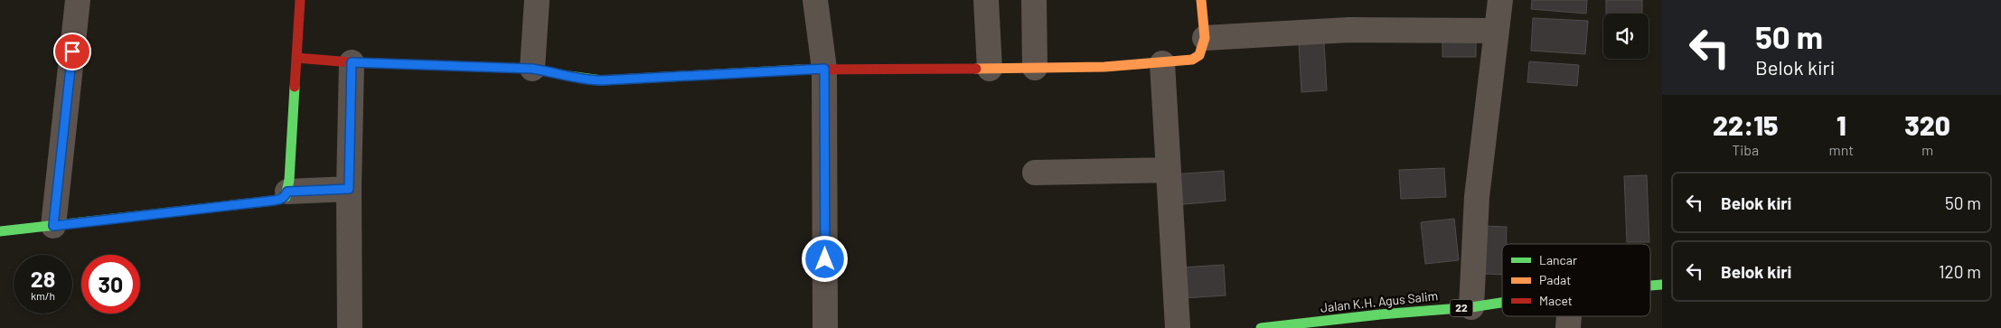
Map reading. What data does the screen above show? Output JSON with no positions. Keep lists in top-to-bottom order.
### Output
{
  "streets": {
    "main road": ["Jalan K.H. Agus Salim", "22"]
  },
  "legend": ["Lancar", "Padat", "Macet"],
  "page": {
    "turn": ["50 m", "Belok kiri"],
    "eta": [
      "22:15",
      "Tiba",
      "1",
      "mnt",
      "320",
      "m"
    ],
    "list": [
      {
        "name": "Belok kiri",
        "value": "50 m"
      },
      {
        "name": "Belok kiri",
        "value": "120 m"
      }
    ],
    "speed": "28 km/h",
    "limit": "30"
  }
}
